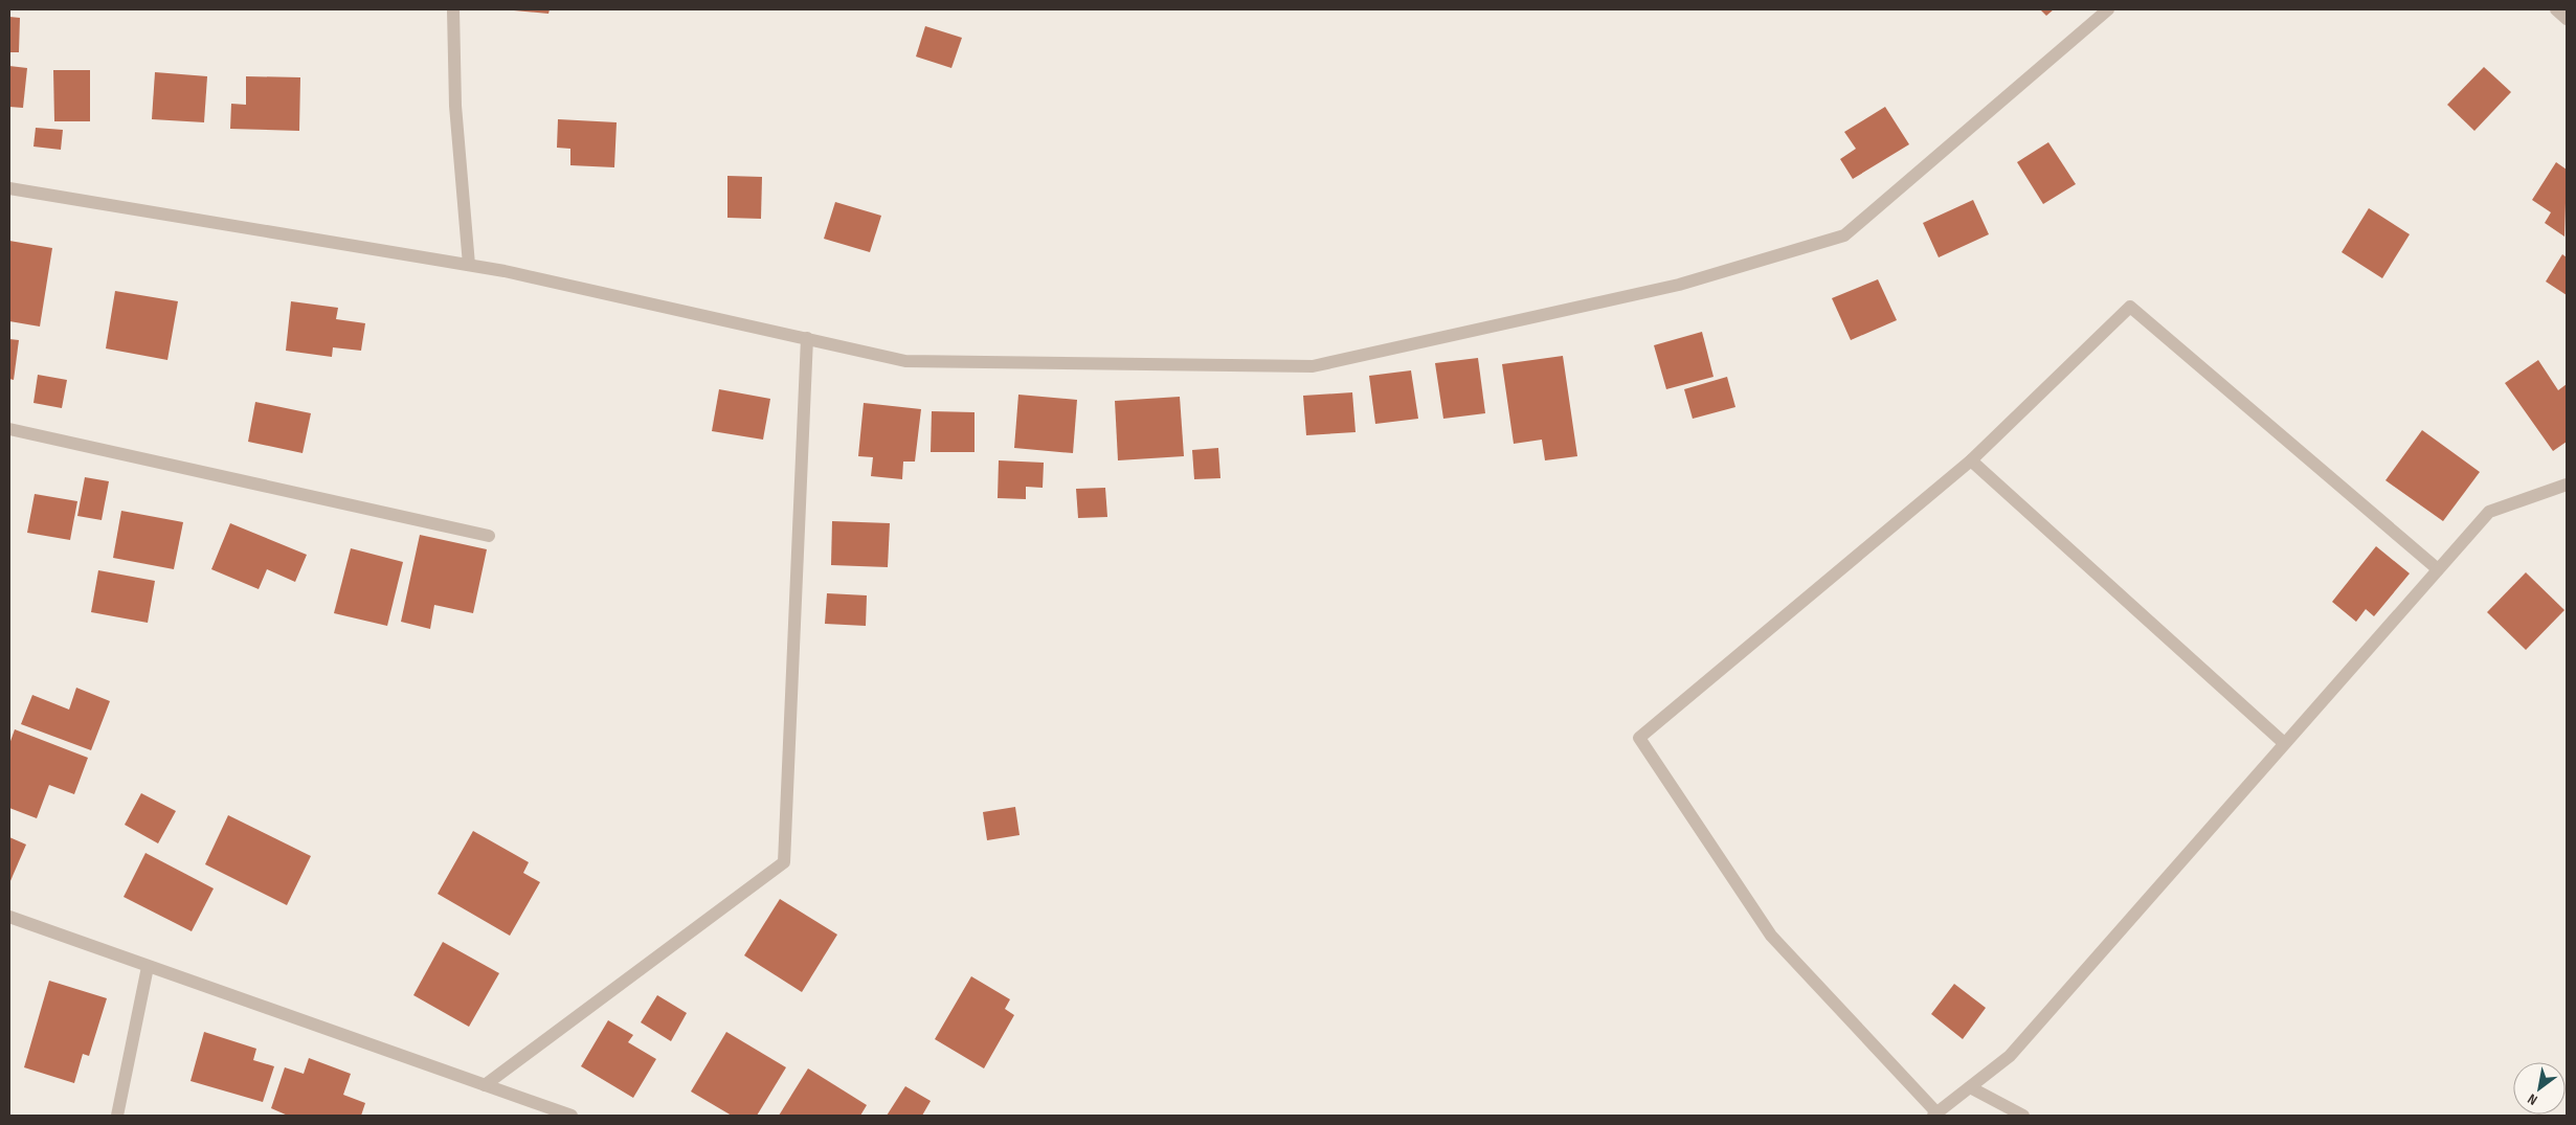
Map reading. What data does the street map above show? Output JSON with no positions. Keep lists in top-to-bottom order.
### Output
{
  "north": "bottom left"
}
